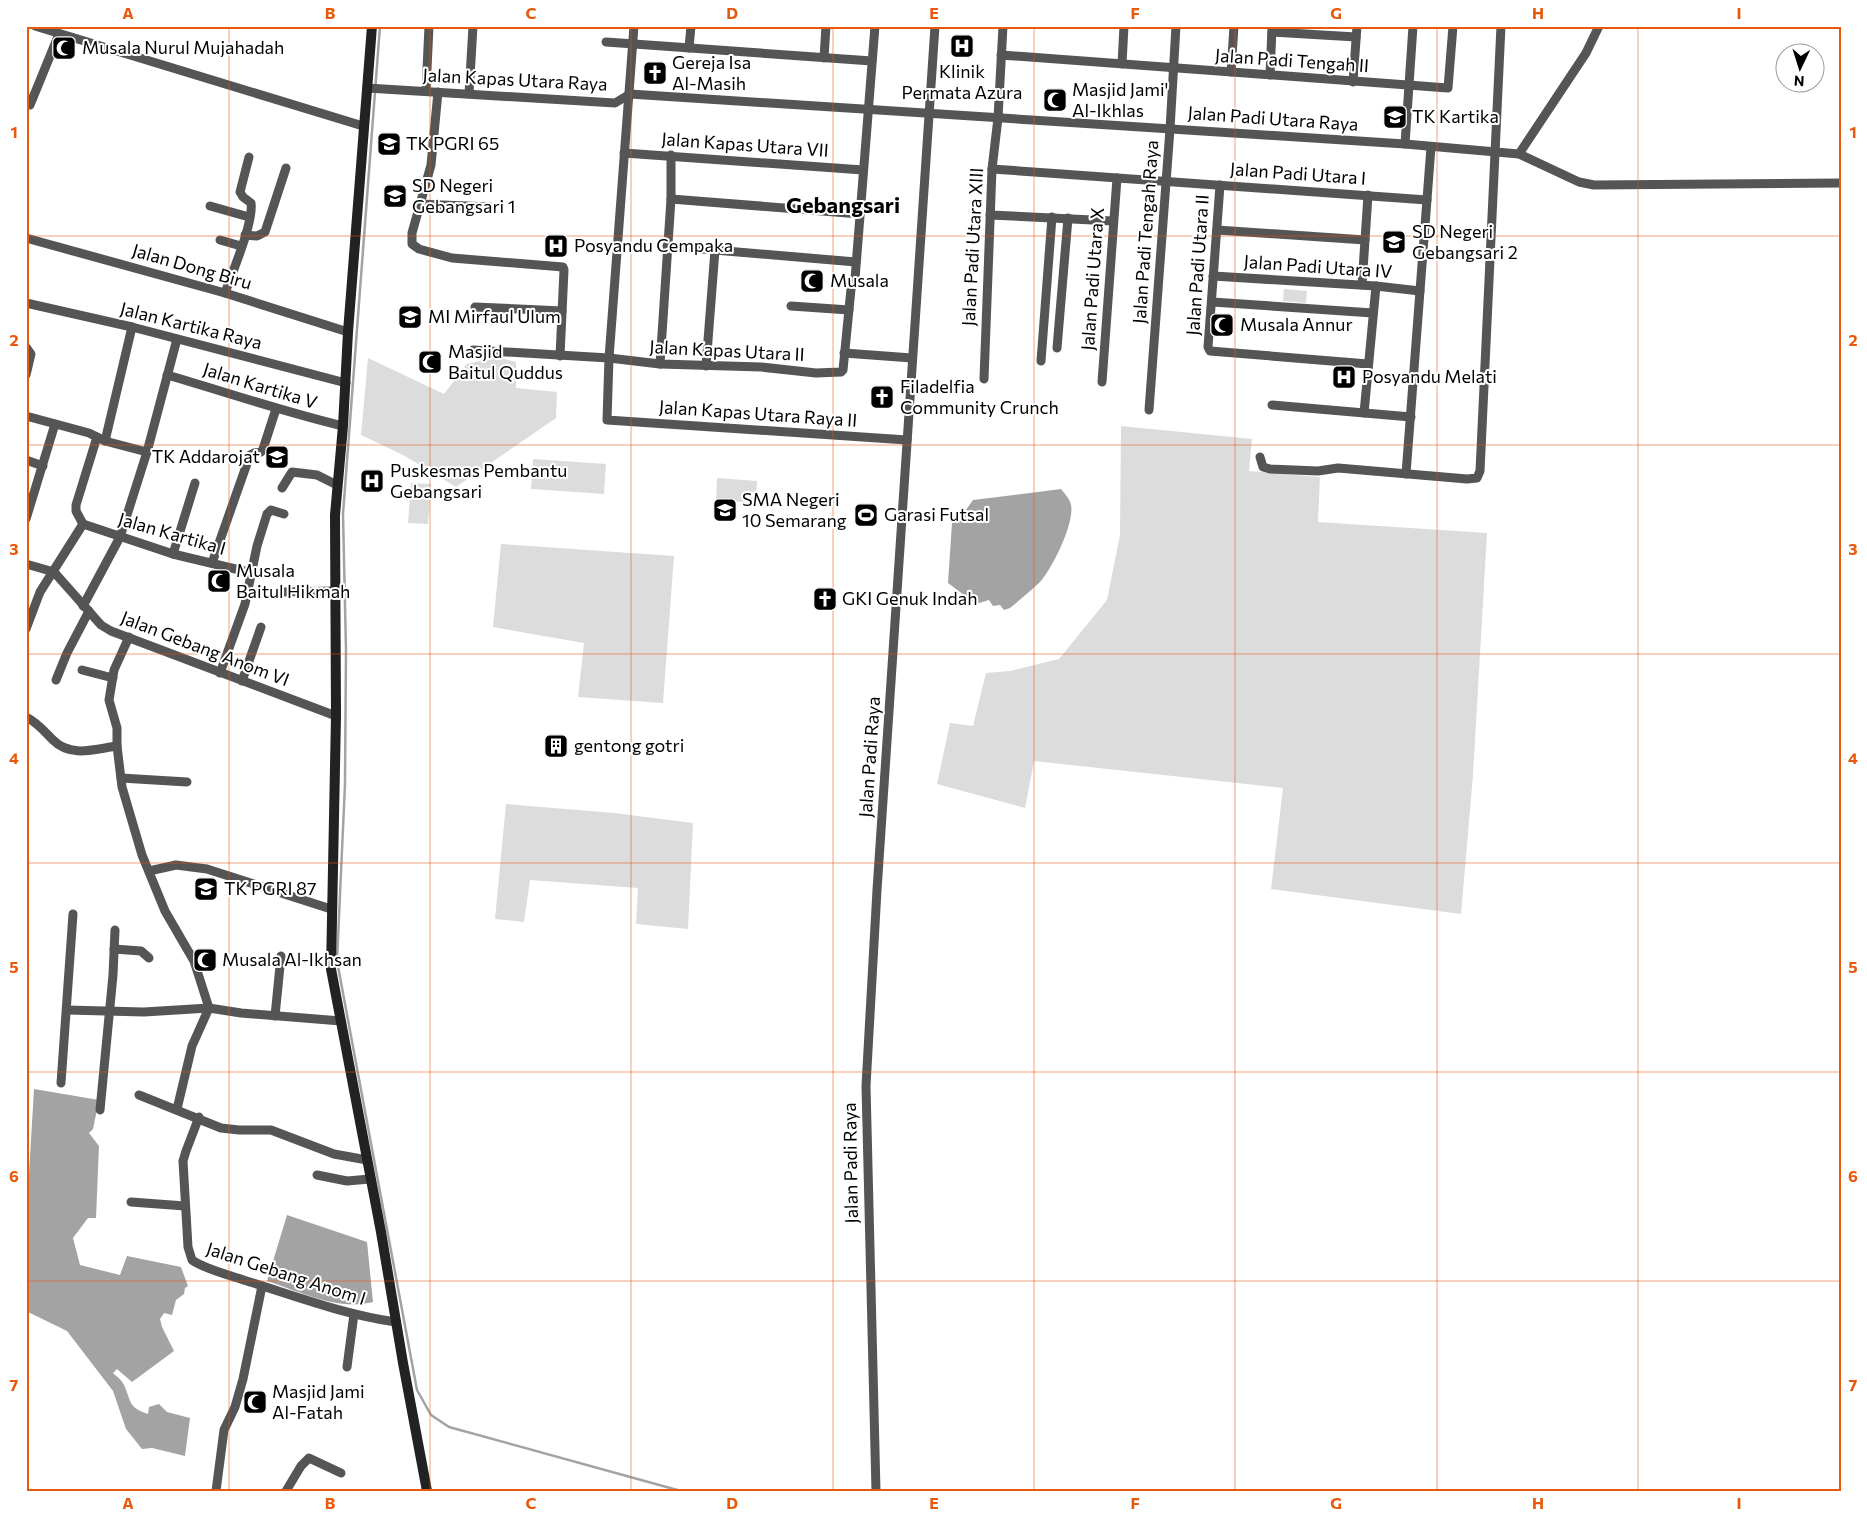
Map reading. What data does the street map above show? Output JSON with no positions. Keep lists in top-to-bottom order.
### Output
{
  "streets": {
    "street": [
      "Jalan Padi Tengah II",
      "Jalan Kapas Utara Raya",
      "Jalan Padi Utara Raya",
      "Jalan Kapas Utara VII",
      "Jalan Padi Utara I",
      "Jalan Padi Tengah Raya",
      "Jalan Padi Utara XIII",
      "Jalan Padi Utara II",
      "Jalan Dong Biru",
      "Jalan Padi Utara IV",
      "Jalan Padi Utara X",
      "Jalan Kartika Raya",
      "Jalan Kapas Utara II",
      "Jalan Kartika V",
      "Jalan Kapas Utara Raya II",
      "Jalan Kartika I",
      "Jalan Gebang Anom VI",
      "Jalan Padi Raya",
      "Jalan Gebang Anom I"
    ]
  },
  "crossings": [
    ["Jalan Padi Tengah II", "Jalan Padi Tengah Raya"],
    ["Jalan Padi Tengah II", "Jalan Padi Utara XIII"],
    ["Jalan Kapas Utara Raya", "Jalan Padi Utara Raya"],
    ["Jalan Kapas Utara Raya", "Jalan Padi Raya"],
    ["Jalan Padi Utara Raya", "Jalan Padi Tengah Raya"],
    ["Jalan Padi Utara Raya", "Jalan Padi Utara XIII"],
    ["Jalan Padi Utara Raya", "Jalan Padi Raya"],
    ["Jalan Padi Utara I", "Jalan Padi Tengah Raya"],
    ["Jalan Padi Utara I", "Jalan Padi Utara XIII"],
    ["Jalan Padi Utara I", "Jalan Padi Utara II"],
    ["Jalan Padi Utara I", "Jalan Padi Utara X"],
    ["Jalan Padi Utara II", "Jalan Padi Utara IV"],
    ["Jalan Kapas Utara II", "Jalan Kapas Utara Raya II"],
    ["Jalan Kapas Utara Raya II", "Jalan Padi Raya"]
  ],
  "districts": ["Gebangsari"],
  "places": {
    "hospital": [
      "Klinik Permata Azura",
      "Posyandu Cempaka",
      "Posyandu Melati",
      "Puskesmas Pembantu Gebangsari"
    ],
    "mosque": [
      "Musala Nurul Mujahadah",
      "Masjid Jami' Al-Ikhlas",
      "Musala",
      "Musala Annur",
      "Masjid Baitul Quddus",
      "Musala Baitul Hikmah",
      "Musala Al-Ikhsan",
      "Masjid Jami Al-Fatah"
    ],
    "church": ["Gereja Isa Al-Masih", "Filadelfia Community Crunch", "GKI Genuk Indah"],
    "school or university": [
      "TK Kartika",
      "TK PGRI 65",
      "SD Negeri Gebangsari 1",
      "SD Negeri Gebangsari 2",
      "MI Mirfaul Ulum",
      "TK Addarojat",
      "SMA Negeri 10 Semarang",
      "TK PGRI 87"
    ],
    "sports": ["Garasi Futsal"],
    "building": ["gentong gotri"]
  },
  "north": "bottom",
  "grid": {
    "columns": [
      "A",
      "B",
      "C",
      "D",
      "E",
      "F",
      "G",
      "H",
      "I"
    ],
    "rows": [
      "1",
      "2",
      "3",
      "4",
      "5",
      "6",
      "7"
    ]
  }
}
